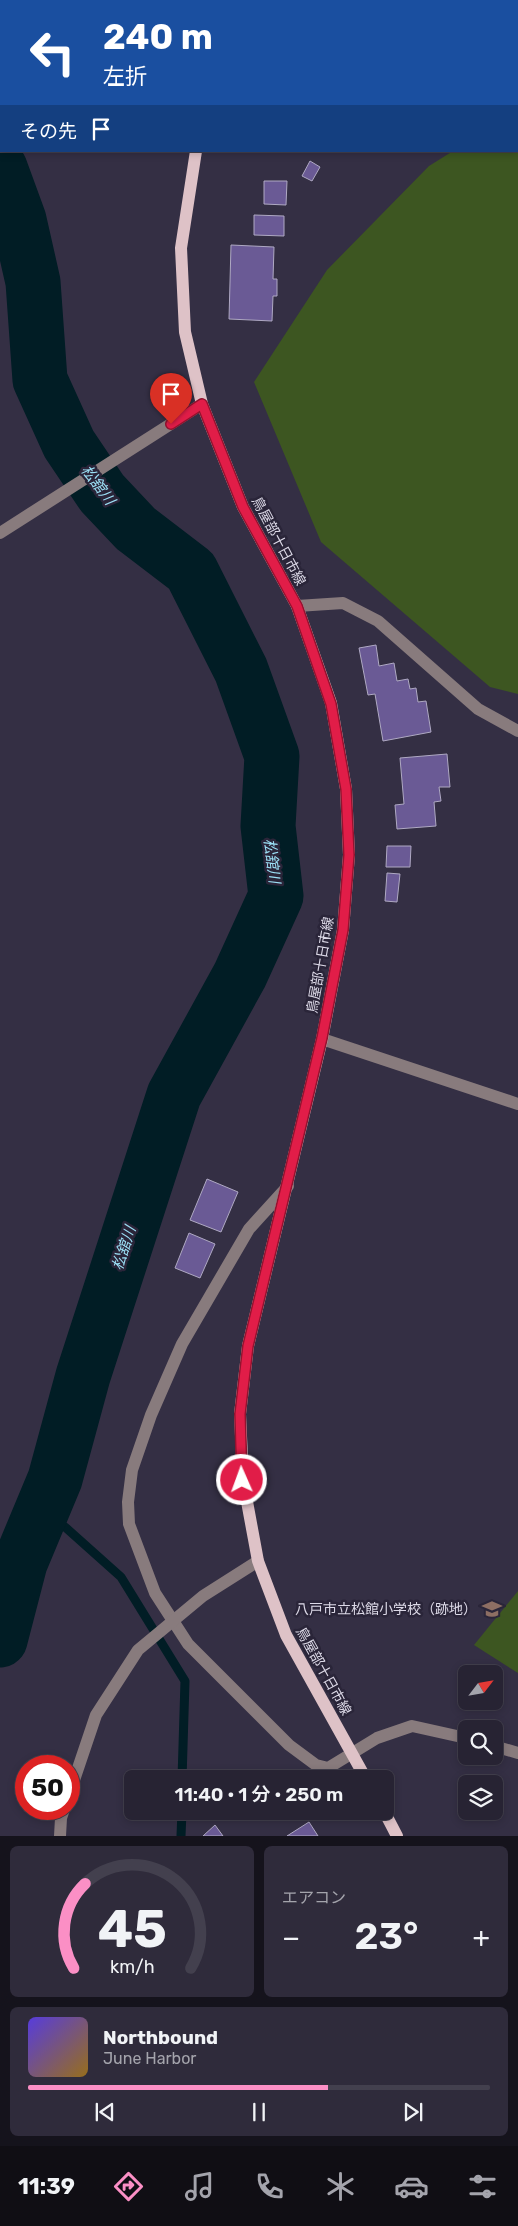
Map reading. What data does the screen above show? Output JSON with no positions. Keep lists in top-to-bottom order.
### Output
{
  "streets": {
    "main road": ["鳥屋部十日市線"]
  },
  "water": ["松舘川"],
  "places": {
    "school or university": ["八戸市立松館小学校（跡地）"]
  },
  "north": "top right",
  "page": {
    "turn": ["240 m", "左折"],
    "then": "その先",
    "limit": "50",
    "trip": "11:40 · 1 分 · 250 m",
    "tile": "エアコン",
    "heat": ["−", "23°", "+"],
    "song": ["Northbound", "June Harbor"],
    "tabs": "11:39",
    "gauge": ["45", "km/h"]
  }
}
